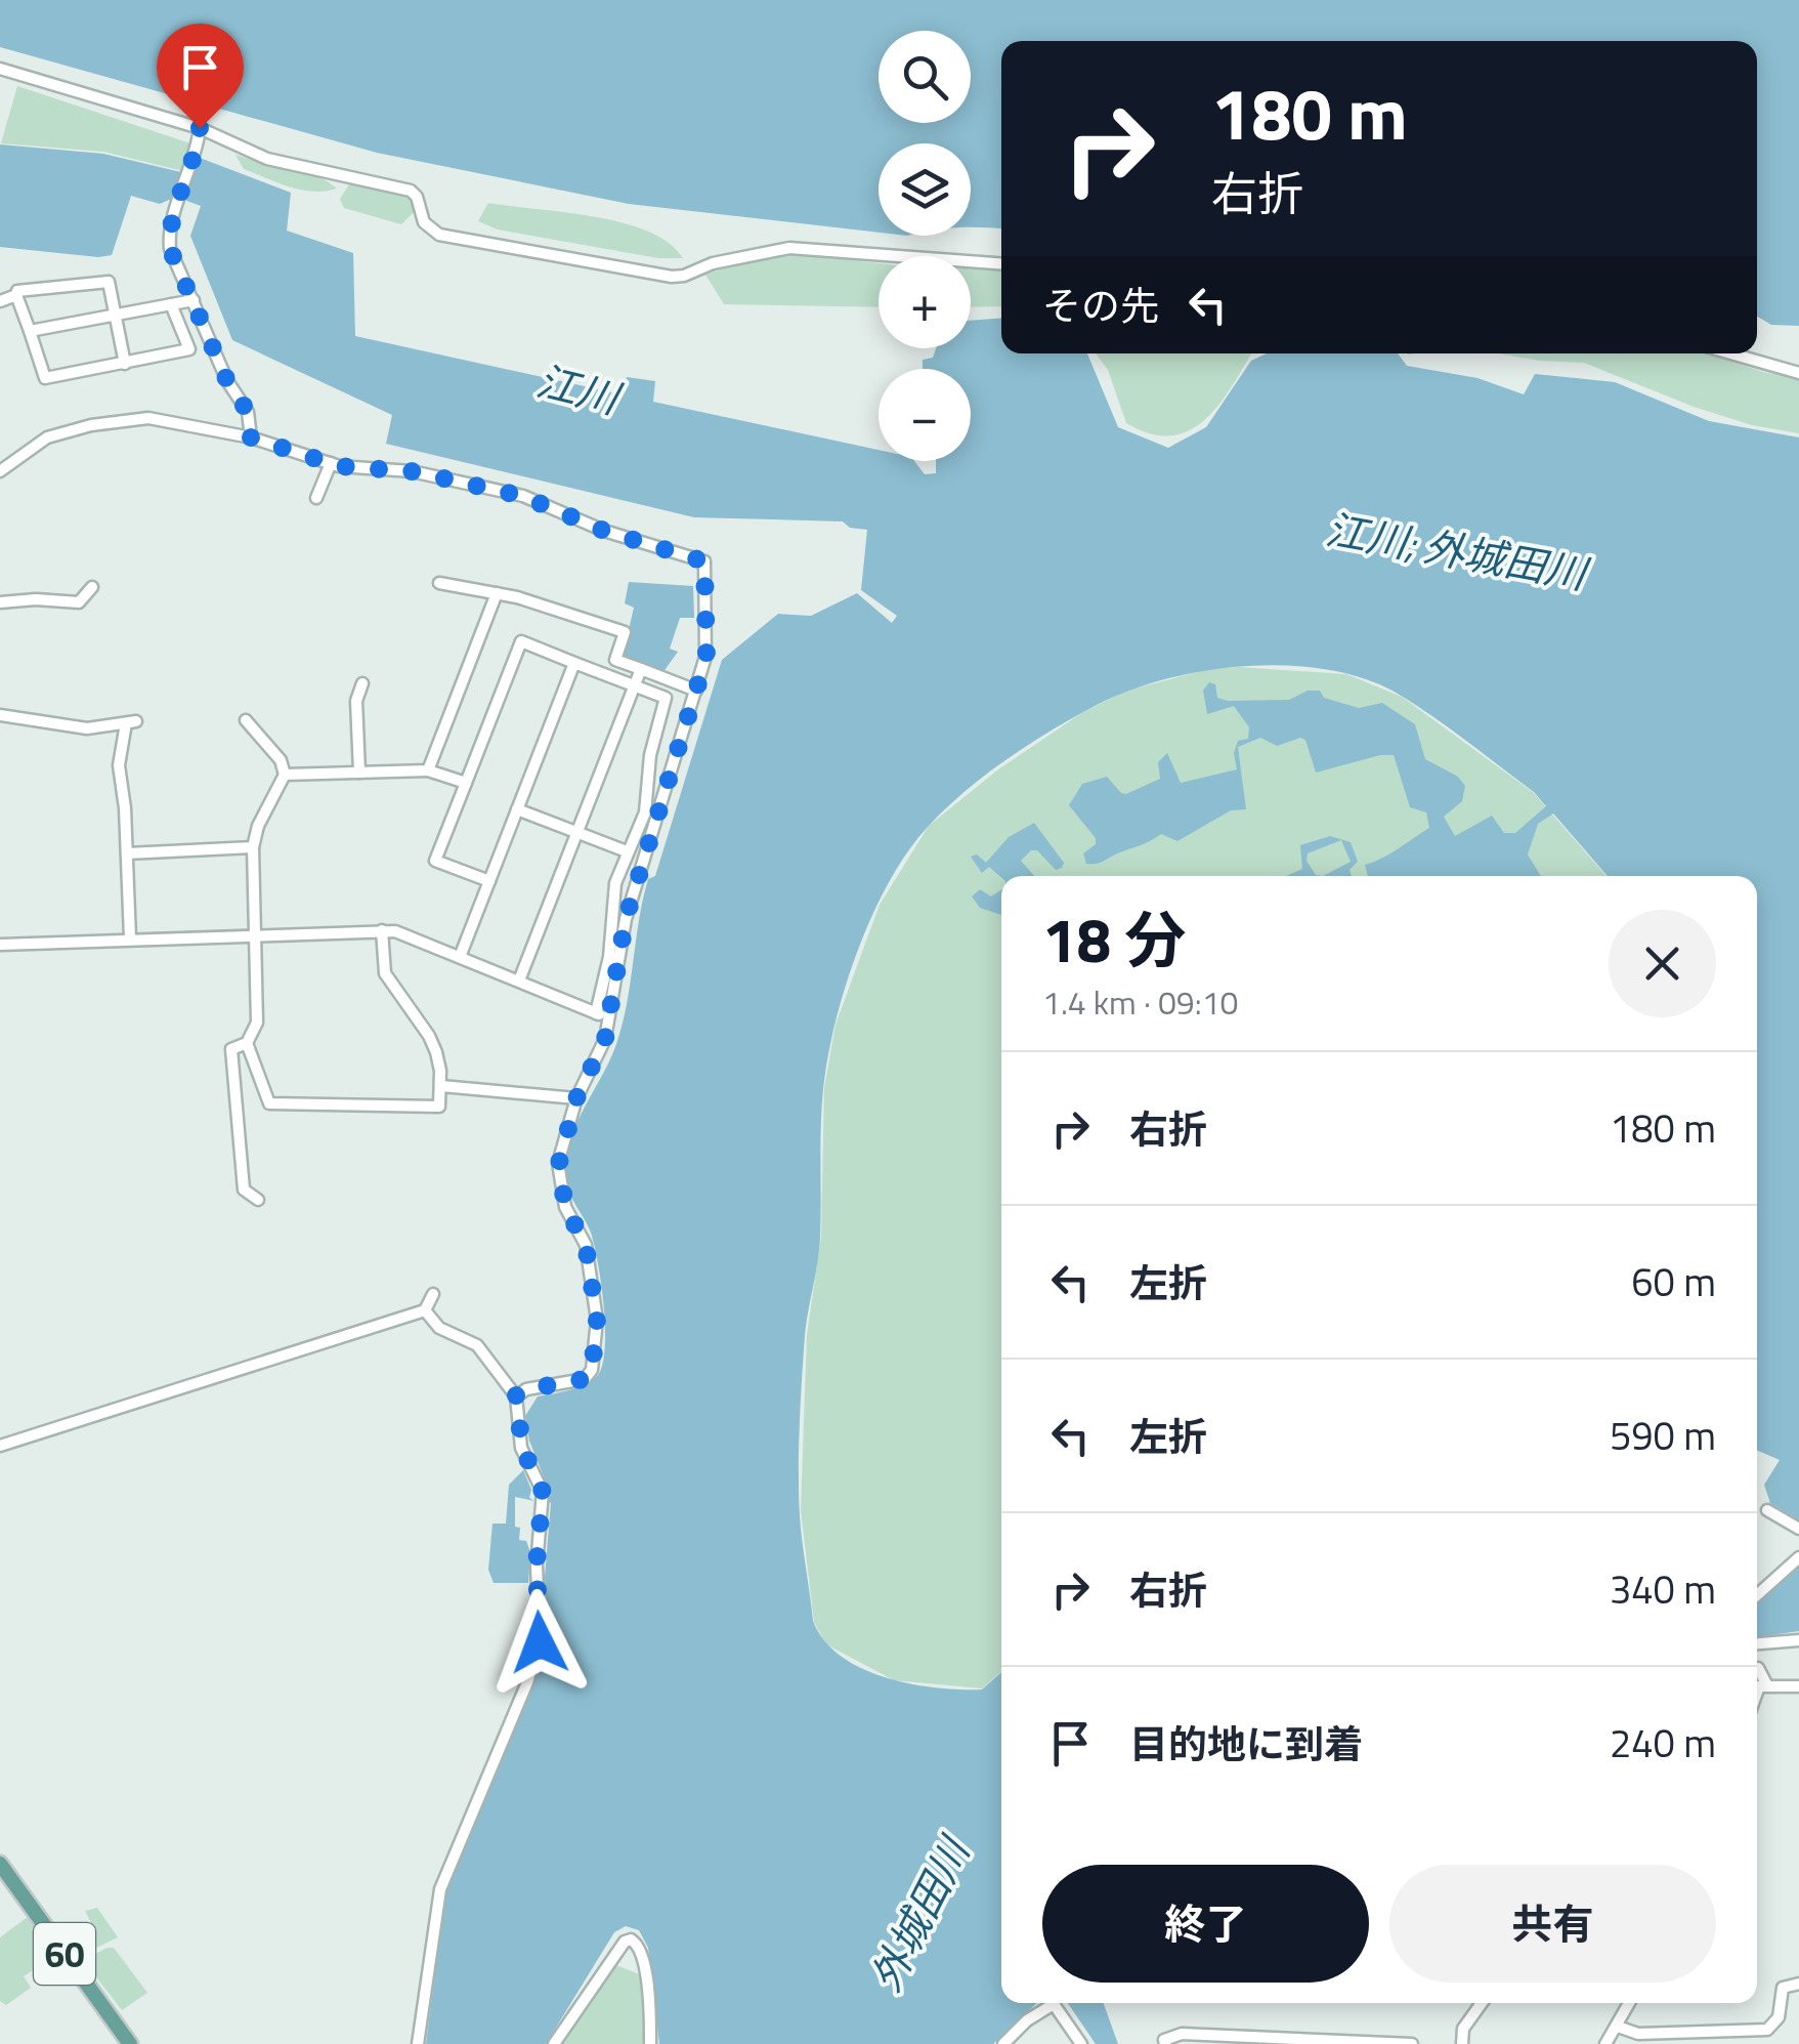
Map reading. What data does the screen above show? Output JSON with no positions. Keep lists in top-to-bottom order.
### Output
{
  "streets": {
    "main road": ["60"]
  },
  "water": ["江川", "江川; 外城田川", "外城田川"],
  "page": {
    "map_buttons": ["+", "−"],
    "turn": ["180 m", "右折"],
    "then": "その先",
    "heading": ["18 分", "1.4 km · 09:10"],
    "list": [
      {
        "name": "右折",
        "value": "180 m"
      },
      {
        "name": "左折",
        "value": "60 m"
      },
      {
        "name": "左折",
        "value": "590 m"
      },
      {
        "name": "右折",
        "value": "340 m"
      },
      {
        "name": "目的地に到着",
        "value": "240 m"
      }
    ],
    "buttons": ["終了", "共有"]
  }
}
